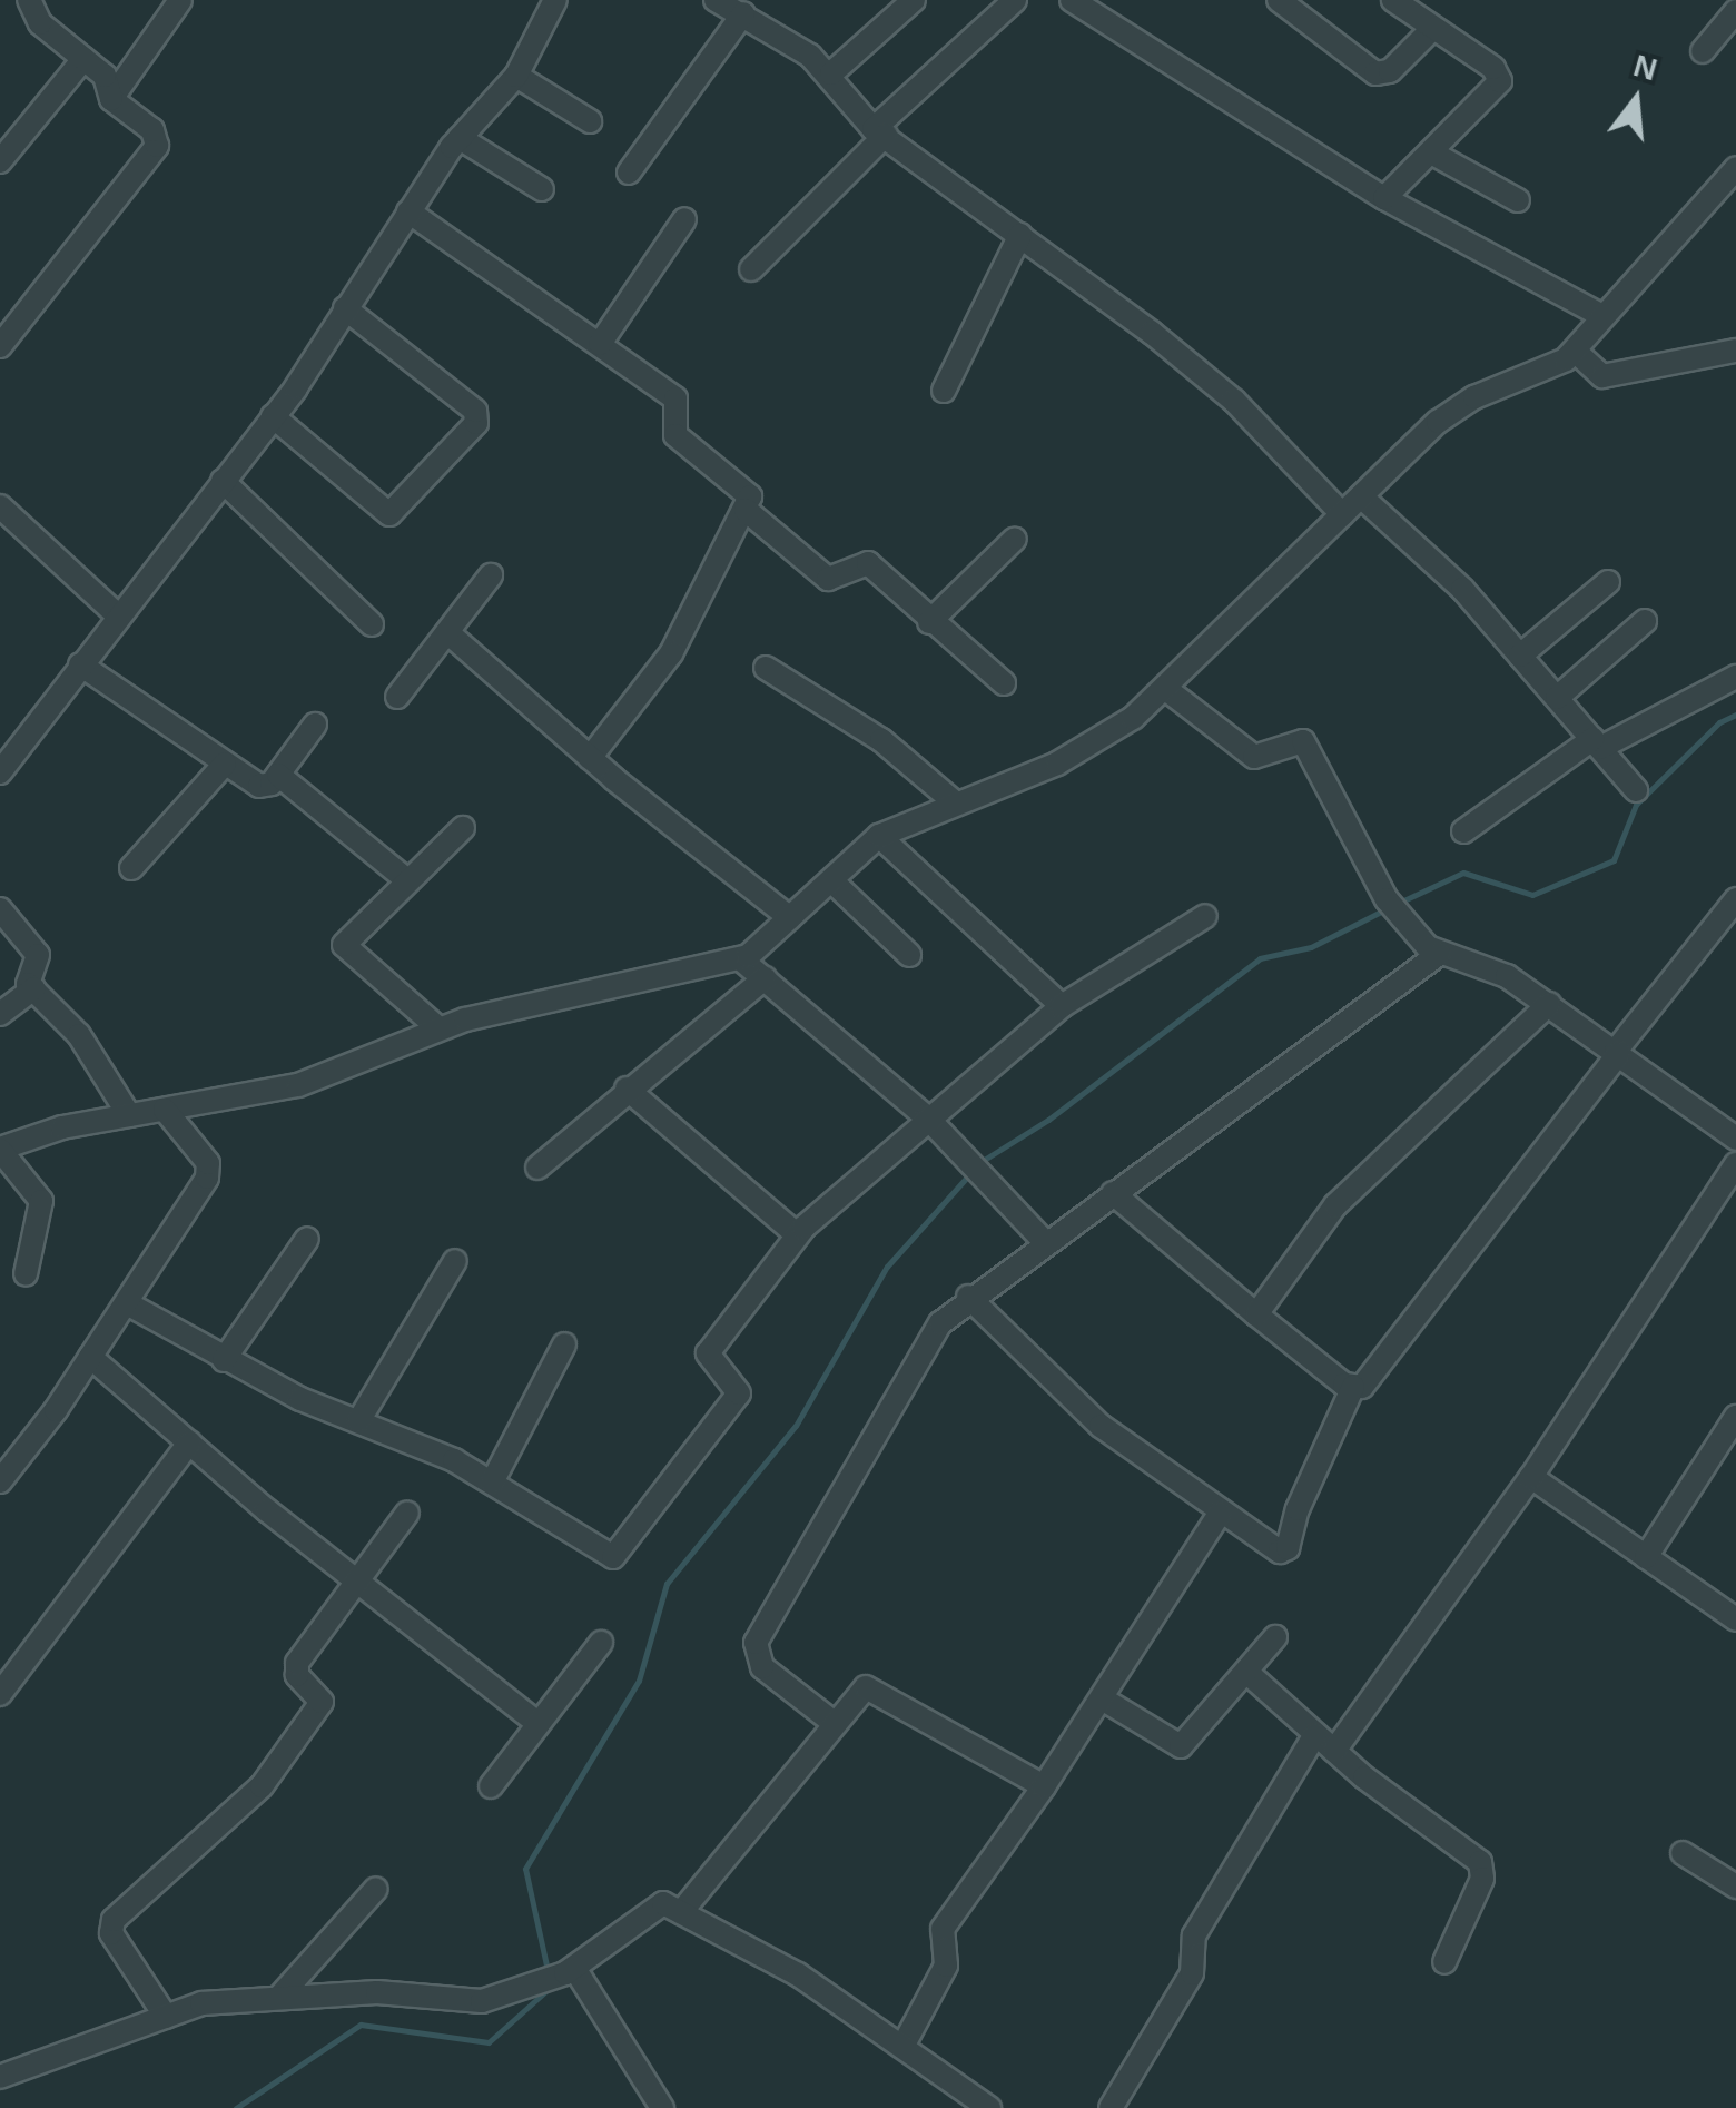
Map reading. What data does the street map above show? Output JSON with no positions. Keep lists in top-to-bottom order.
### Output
{
  "north": "top"
}
